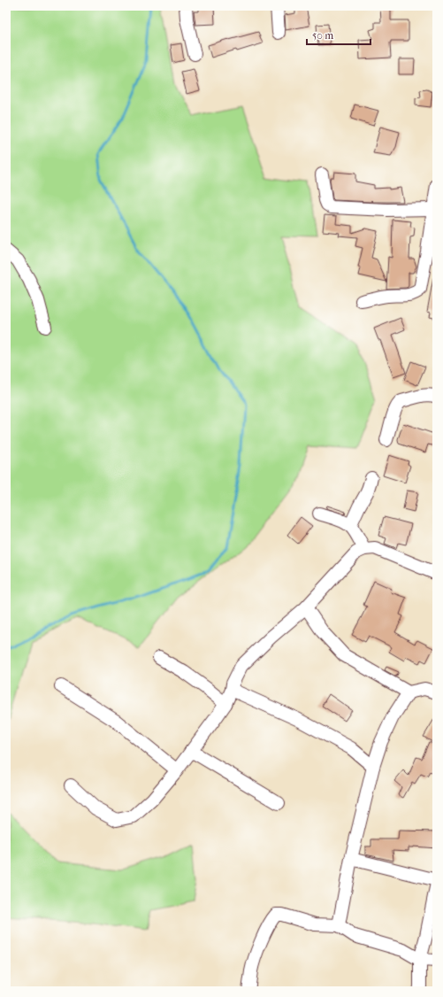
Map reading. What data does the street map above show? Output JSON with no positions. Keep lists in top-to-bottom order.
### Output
{
  "scale_bar": "50 m"
}
